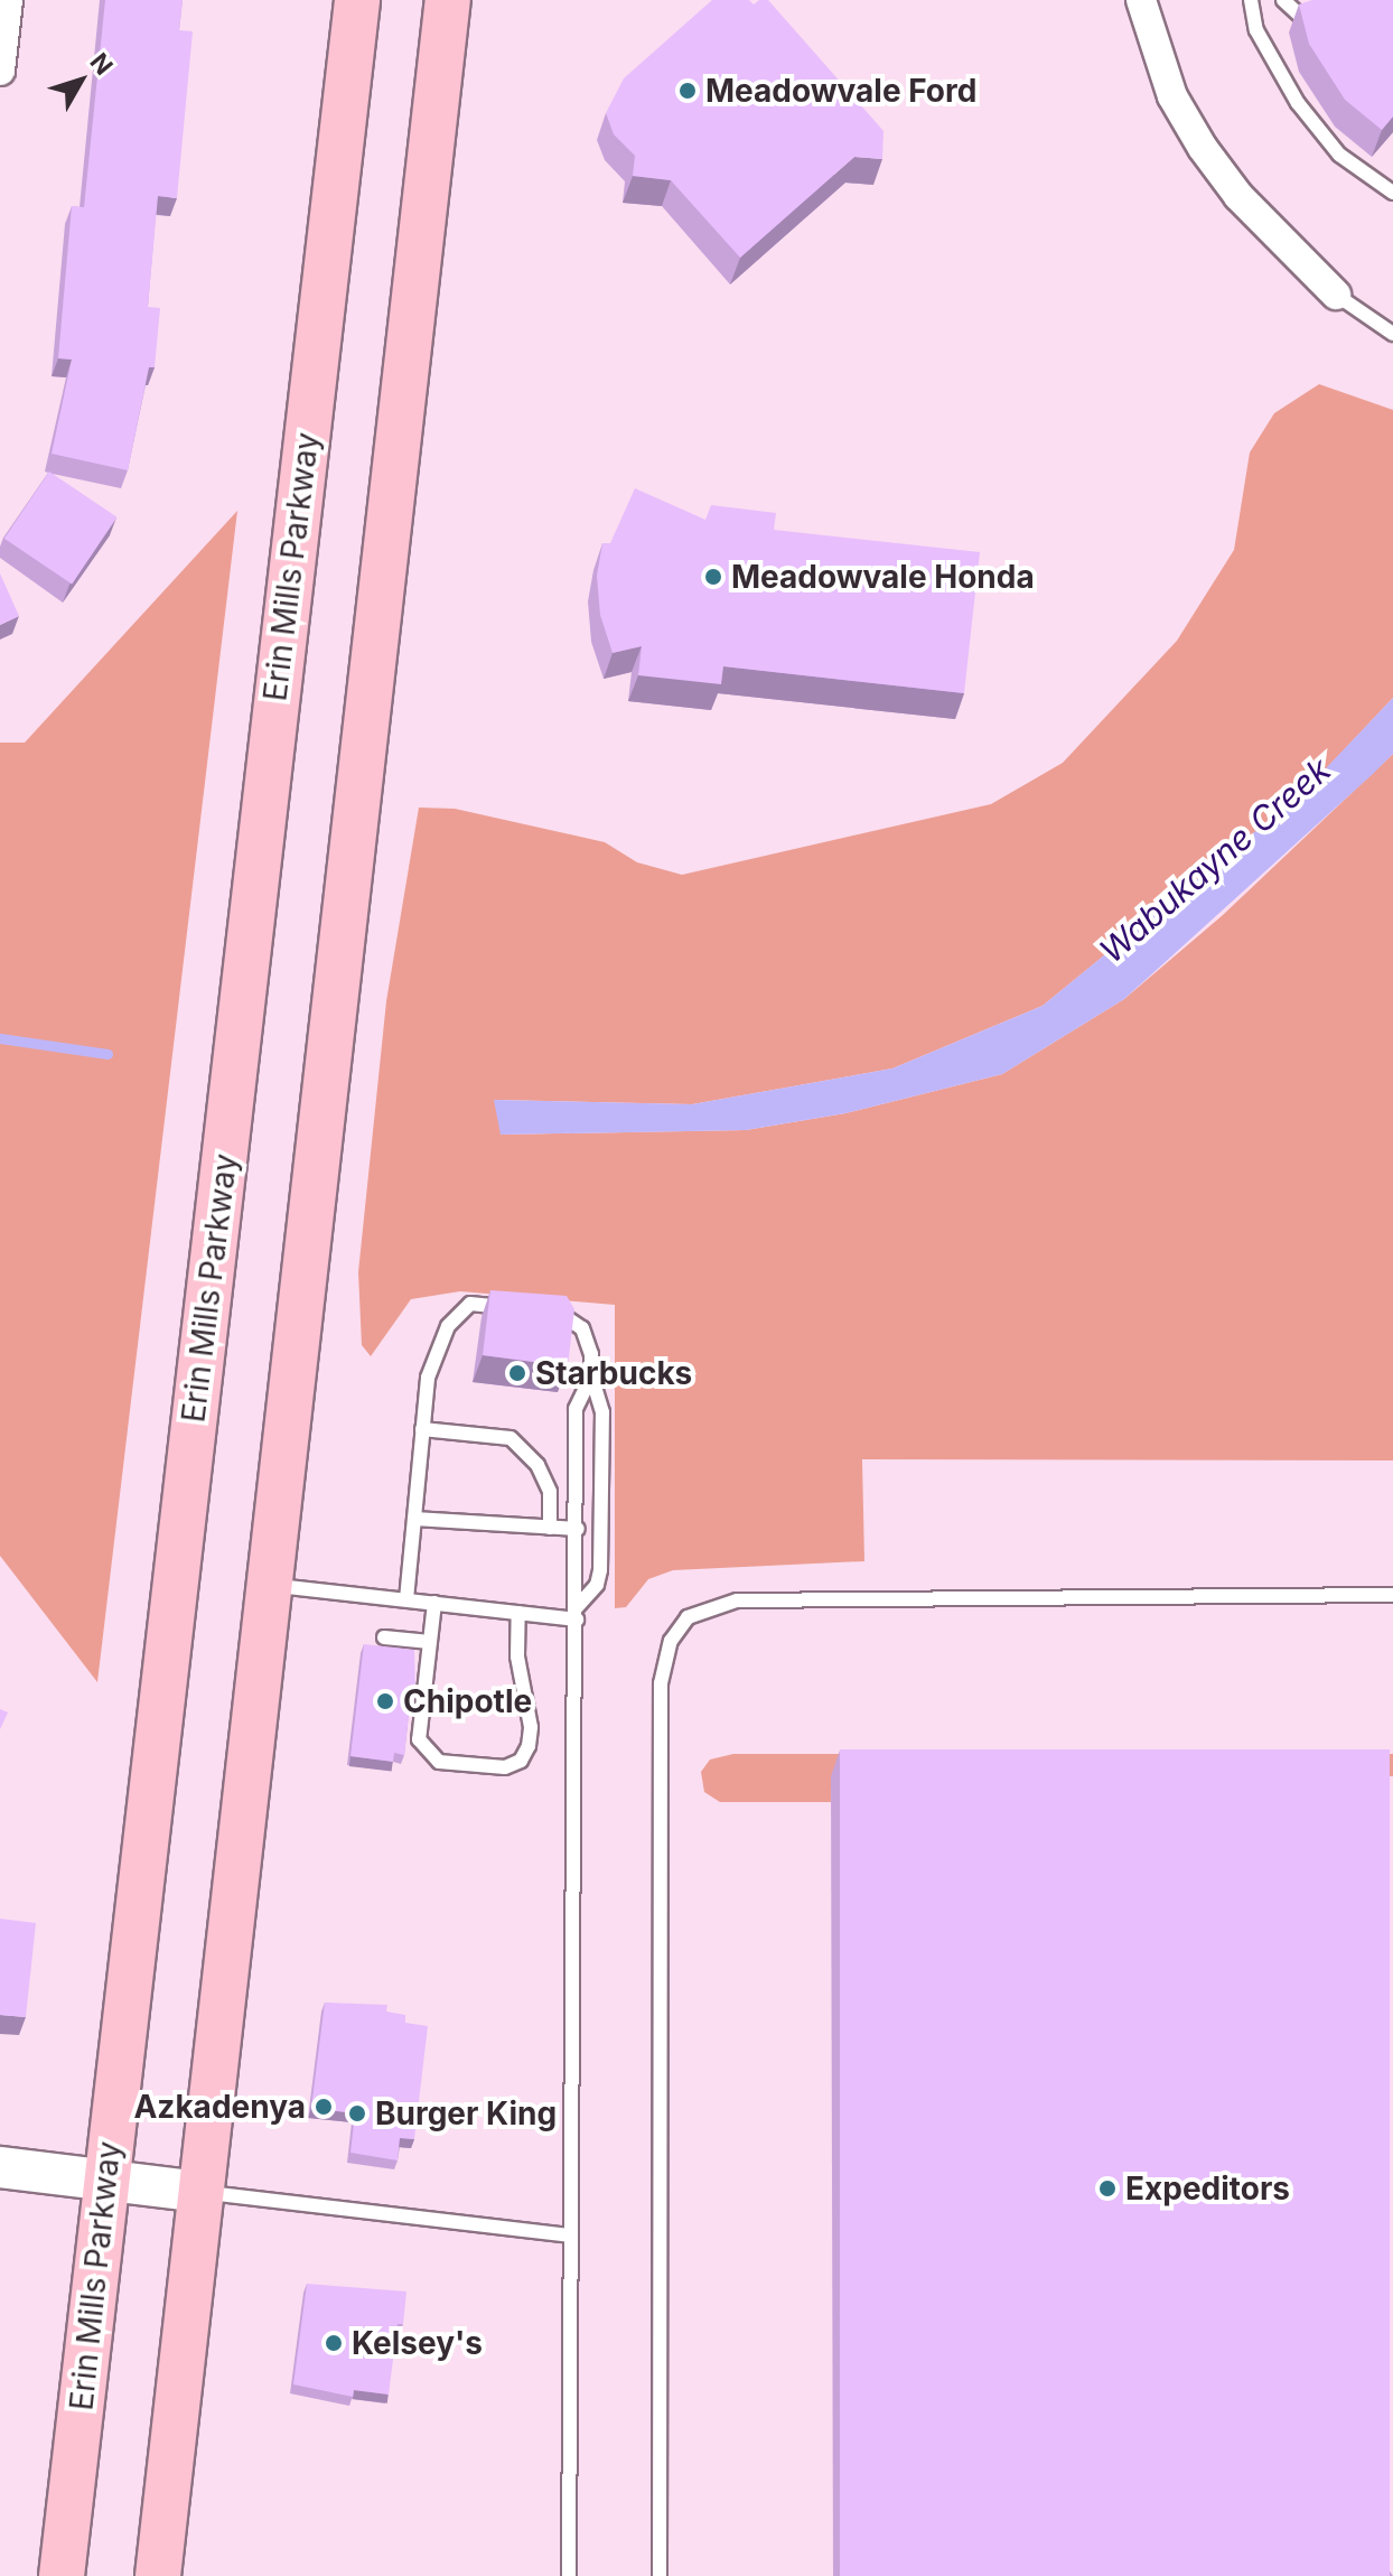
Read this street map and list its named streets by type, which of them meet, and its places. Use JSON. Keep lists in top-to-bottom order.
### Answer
{
  "streets": {
    "main road": ["Erin Mills Parkway"]
  },
  "water": ["Wabukayne Creek"],
  "places": [
    "Meadowvale Ford",
    "Meadowvale Honda",
    "Starbucks",
    "Chipotle",
    "Azkadenya",
    "Burger King",
    "Expeditors",
    "Kelsey's"
  ],
  "north": "top right"
}
